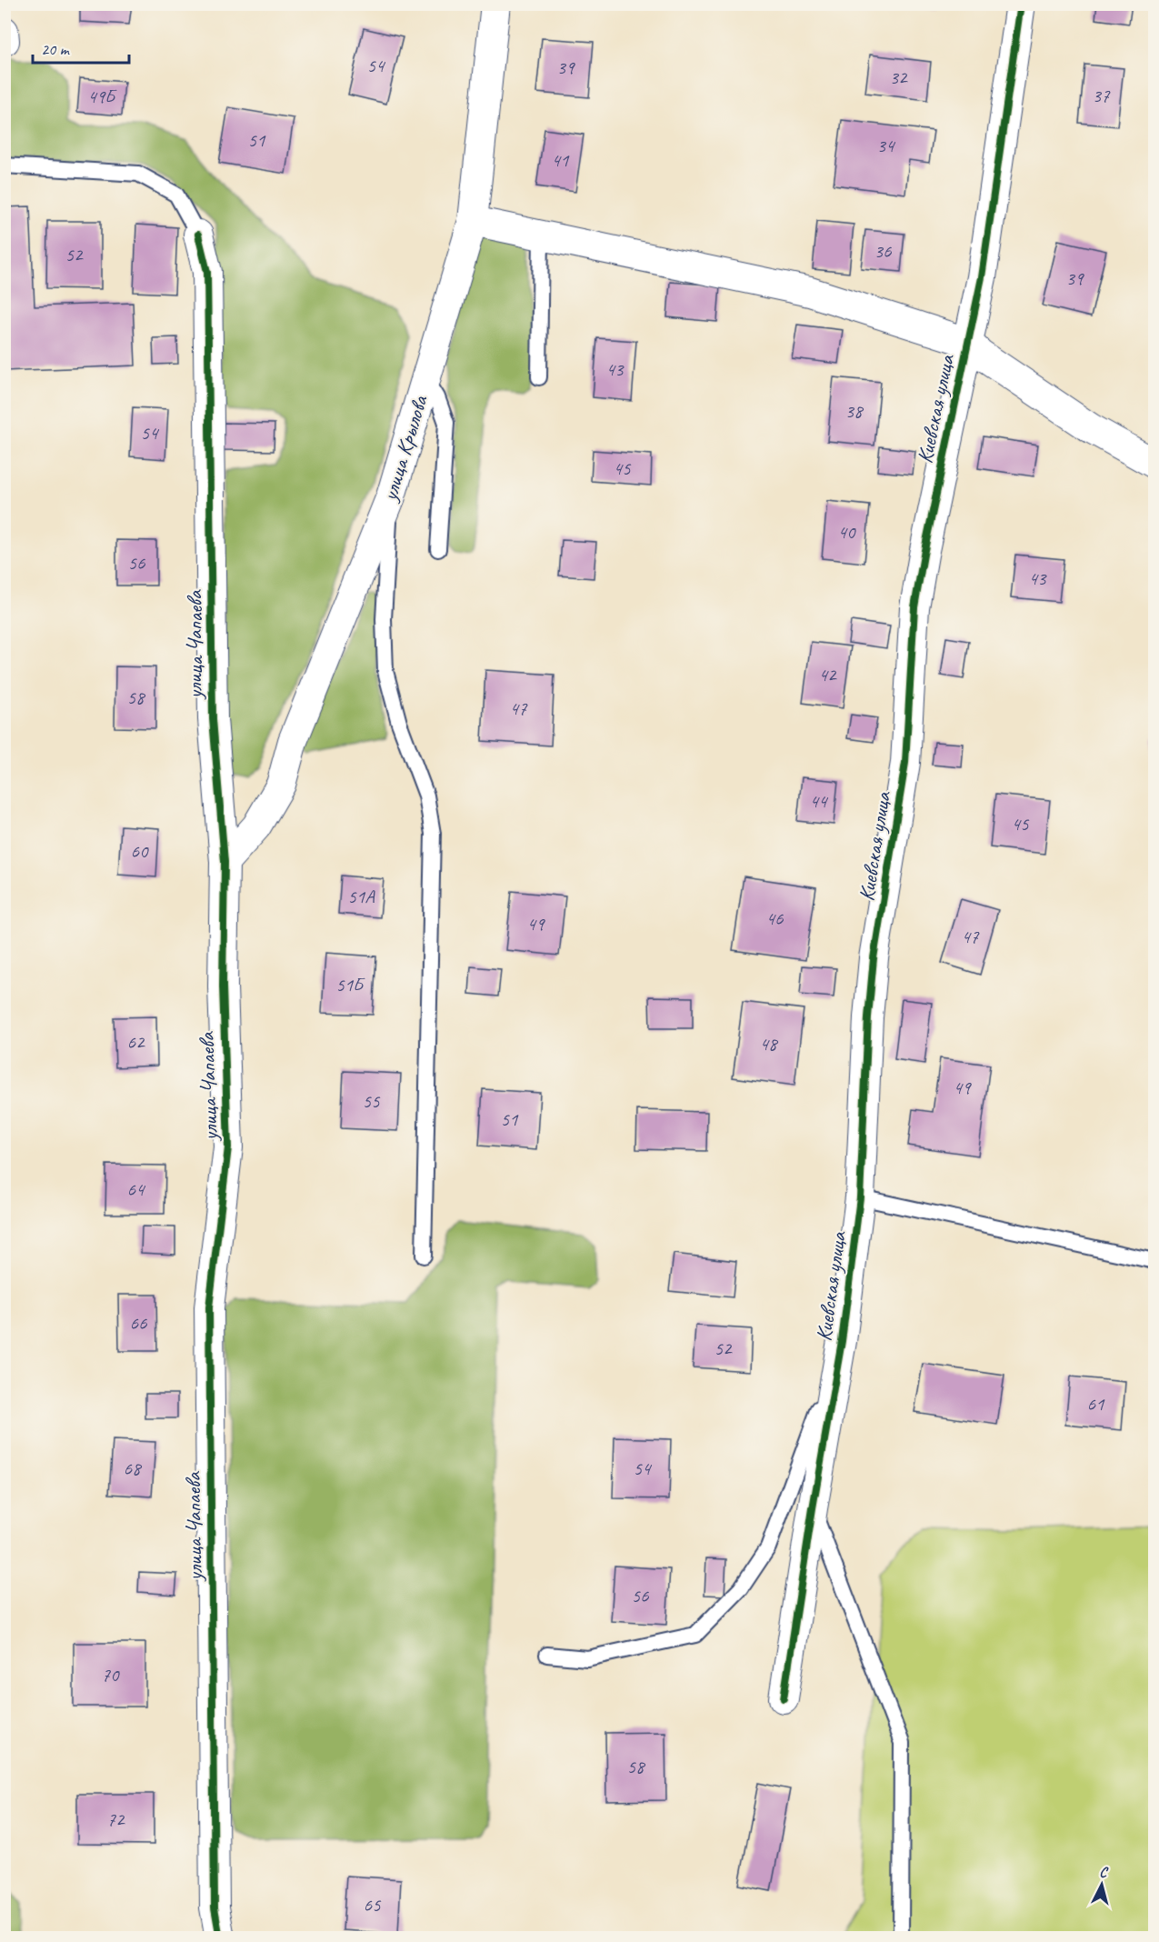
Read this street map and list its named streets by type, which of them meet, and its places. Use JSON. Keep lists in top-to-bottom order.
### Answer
{
  "streets": {
    "street": ["Киевская улица", "улица Крылова", "улица Чапаева"]
  },
  "crossings": [
    ["улица Крылова", "улица Чапаева"]
  ],
  "house_numbers": [
    "54",
    "39",
    "32",
    "37",
    "49Б",
    "51",
    "34",
    "41",
    "36",
    "52",
    "39",
    "43",
    "38",
    "54",
    "45",
    "40",
    "56",
    "43",
    "42",
    "58",
    "47",
    "44",
    "45",
    "60",
    "51А",
    "46",
    "49",
    "47",
    "51Б",
    "62",
    "48",
    "49",
    "55",
    "51",
    "64",
    "66",
    "52",
    "61",
    "68",
    "54",
    "56",
    "70",
    "58",
    "72",
    "65"
  ],
  "scale_bar": "20 m",
  "north": "top"
}
